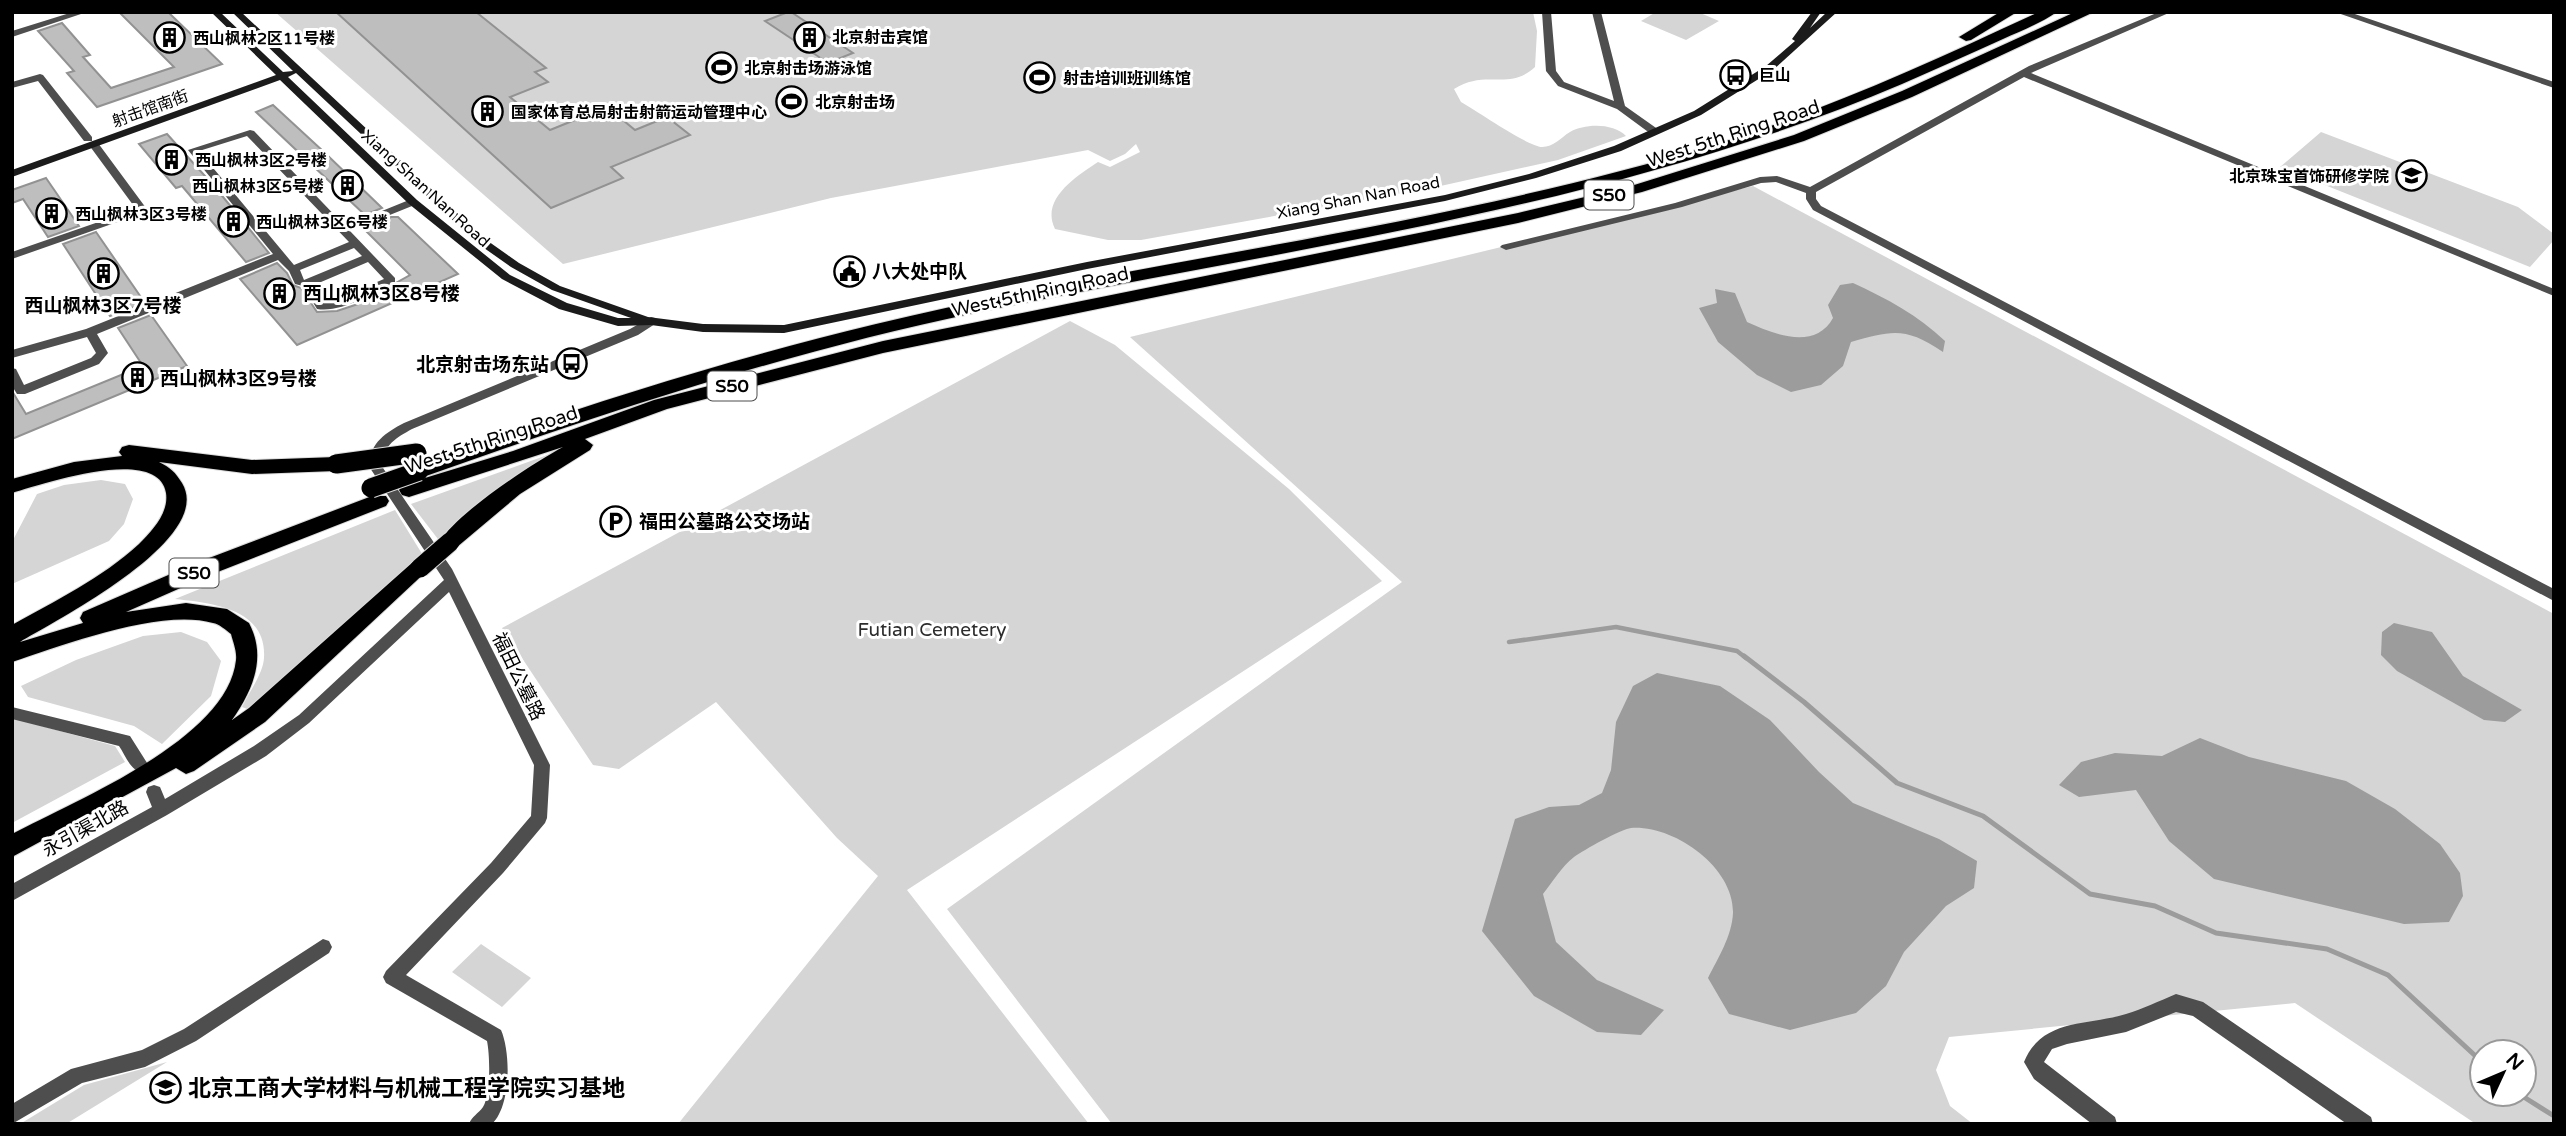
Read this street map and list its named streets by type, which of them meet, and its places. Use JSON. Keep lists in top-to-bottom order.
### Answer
{
  "streets": {
    "highway": ["West 5th Ring Road", "S50"],
    "main road": ["射击馆南街", "Xiang Shan Nan Road"],
    "street": ["福田公墓路", "永引渠北路"]
  },
  "crossings": [
    ["射击馆南街", "Xiang Shan Nan Road"],
    ["Xiang Shan Nan Road", "福田公墓路"],
    ["福田公墓路", "永引渠北路"]
  ],
  "parks": ["Futian Cemetery"],
  "places": {
    "building": [
      "北京射击宾馆",
      "西山枫林2区11号楼",
      "国家体育总局射击射箭运动管理中心",
      "西山枫林3区2号楼",
      "西山枫林3区5号楼",
      "西山枫林3区3号楼",
      "西山枫林3区6号楼",
      "西山枫林3区7号楼",
      "西山枫林3区8号楼",
      "西山枫林3区9号楼"
    ],
    "sports": ["北京射击场游泳馆", "射击培训班训练馆", "北京射击场"],
    "bus stop": ["巨山", "北京射击场东站"],
    "school or university": ["北京珠宝首饰研修学院", "北京工商大学材料与机械工程学院实习基地"],
    "public building": ["八大处中队"],
    "parking": ["福田公墓路公交场站"]
  },
  "north": "top right"
}
